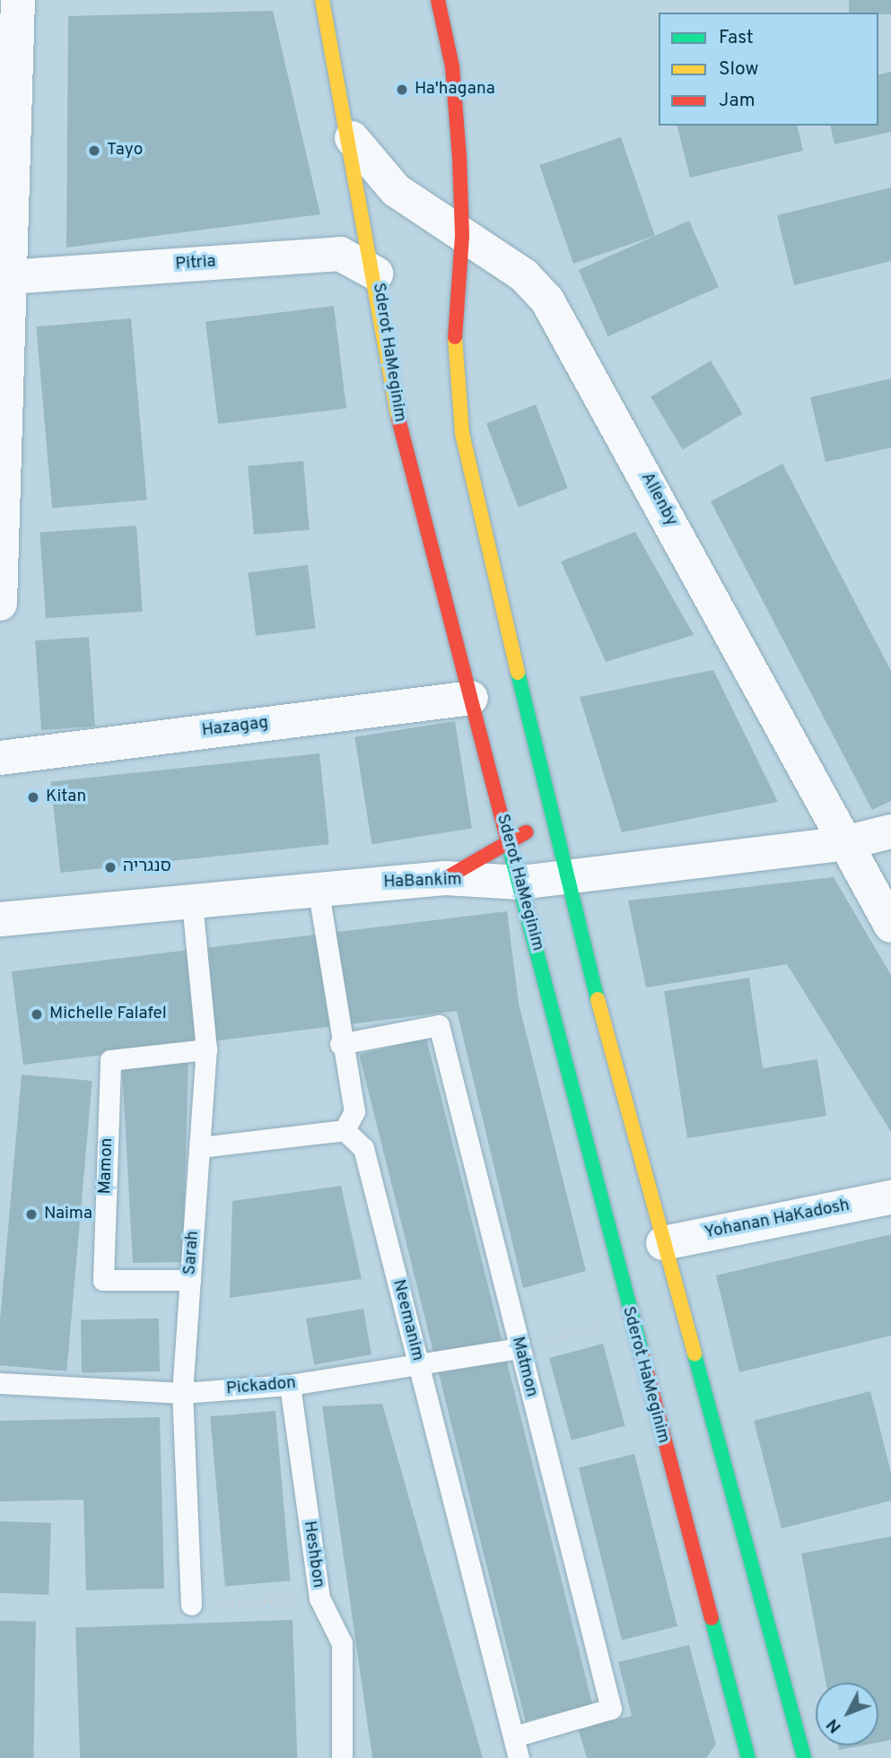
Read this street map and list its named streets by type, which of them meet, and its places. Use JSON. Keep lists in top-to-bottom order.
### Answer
{
  "streets": {
    "street": [
      "Pitria",
      "Sderot HaMeginim",
      "Allenby",
      "Hazagag",
      "HaBankim",
      "Yohanan HaKadosh"
    ],
    "lane": [
      "Mamon",
      "Sarah",
      "Neemanim",
      "Matmon",
      "Pickadon",
      "Heshbon"
    ]
  },
  "crossings": [
    ["Pitria", "Sderot HaMeginim"],
    ["Sderot HaMeginim", "Allenby"],
    ["Sderot HaMeginim", "Hazagag"],
    ["Sderot HaMeginim", "HaBankim"],
    ["Allenby", "HaBankim"],
    ["HaBankim", "Sarah"],
    ["Mamon", "Sarah"],
    ["Sarah", "Pickadon"],
    ["Neemanim", "Matmon"],
    ["Neemanim", "Pickadon"],
    ["Matmon", "Pickadon"],
    ["Pickadon", "Heshbon"]
  ],
  "places": [
    "Ha'hagana",
    "Tayo",
    "Kitan",
    "סנגריה",
    "Michelle Falafel",
    "Naima"
  ],
  "legend": ["Fast", "Slow", "Jam"],
  "north": "bottom left"
}
